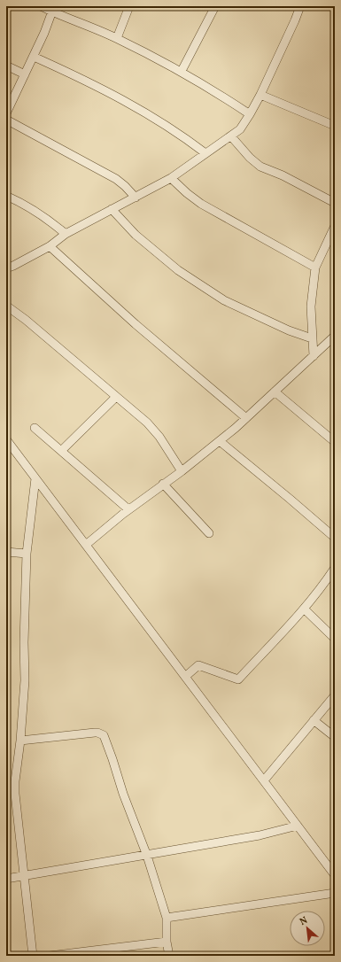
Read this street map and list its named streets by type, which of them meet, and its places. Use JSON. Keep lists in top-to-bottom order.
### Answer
{
  "north": "top left"
}
